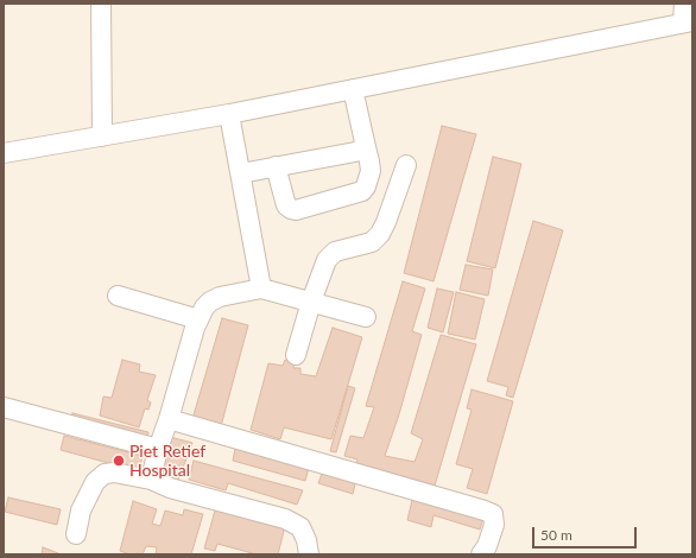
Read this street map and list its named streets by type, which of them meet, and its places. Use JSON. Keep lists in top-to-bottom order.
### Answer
{
  "places": ["Piet Retief Hospital"],
  "scale_bar": "50 m"
}
